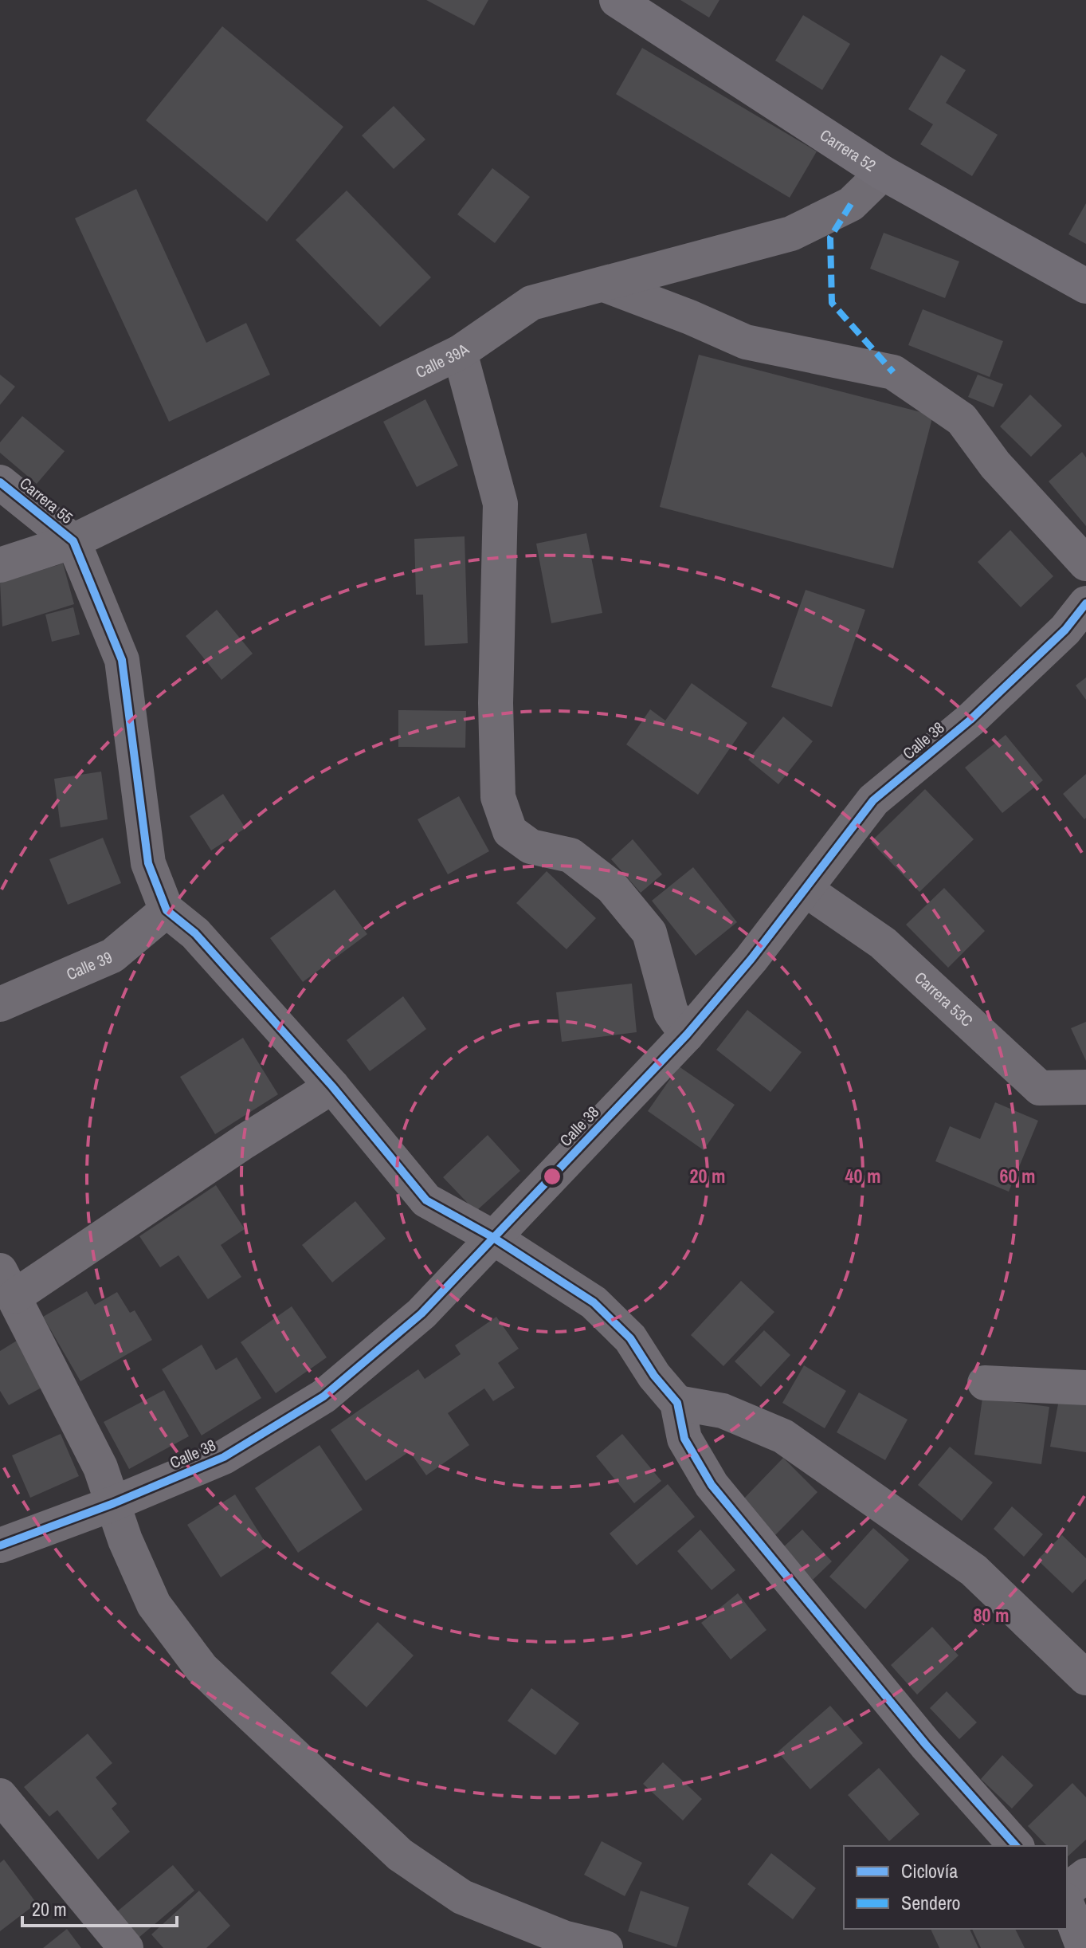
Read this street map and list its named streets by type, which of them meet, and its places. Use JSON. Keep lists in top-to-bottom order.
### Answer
{
  "streets": {
    "street": [
      "Carrera 52",
      "Calle 39A",
      "Carrera 55",
      "Calle 38",
      "Calle 39",
      "Carrera 53C"
    ]
  },
  "crossings": [
    ["Carrera 52", "Calle 39A"],
    ["Calle 39A", "Carrera 55"],
    ["Calle 38", "Carrera 53C"]
  ],
  "legend": ["Ciclovía", "Sendero"],
  "scale_bar": "20 m",
  "rings": [
    "20 m",
    "40 m",
    "60 m",
    "80 m"
  ]
}
